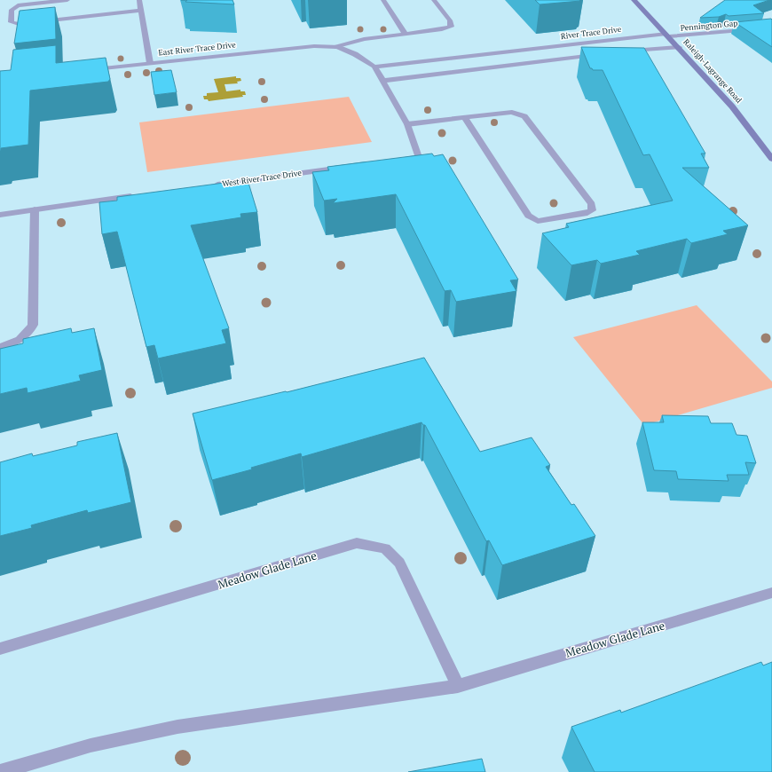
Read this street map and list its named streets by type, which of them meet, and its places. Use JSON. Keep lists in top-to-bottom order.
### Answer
{
  "streets": {
    "main road": ["Raleigh-Lagrange Road"],
    "street": [
      "Pennington Gap",
      "River Trace Drive",
      "East River Trace Drive",
      "West River Trace Drive",
      "Meadow Glade Lane"
    ]
  },
  "crossings": [
    ["Pennington Gap", "River Trace Drive"],
    ["Pennington Gap", "Raleigh-Lagrange Road"],
    ["River Trace Drive", "East River Trace Drive"],
    ["River Trace Drive", "Raleigh-Lagrange Road"]
  ]
}
